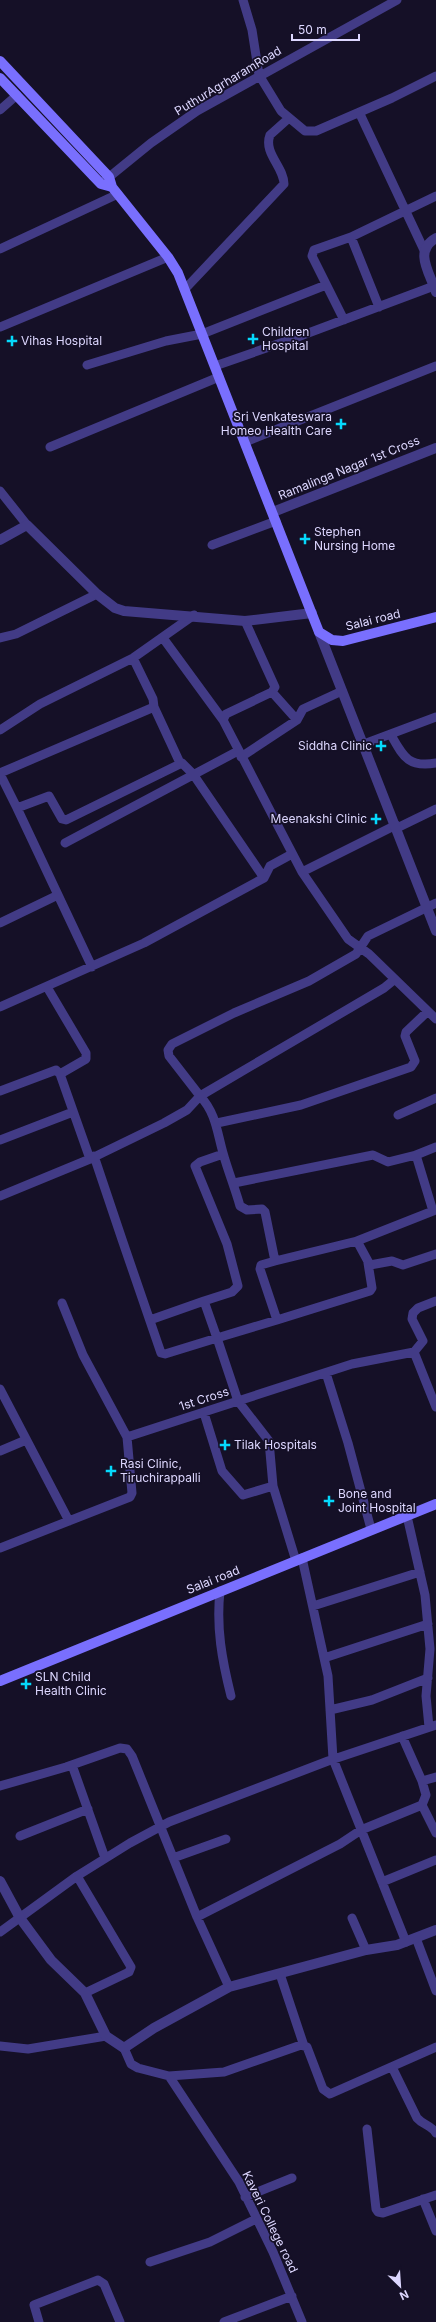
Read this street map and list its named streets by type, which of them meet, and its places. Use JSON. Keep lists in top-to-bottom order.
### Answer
{
  "streets": {
    "main road": ["Salai road"],
    "street": [
      "PuthurAgrharamRoad",
      "Ramalinga Nagar 1st Cross",
      "1st Cross",
      "Kaveri College road"
    ]
  },
  "places": {
    "health": [
      "Children Hospital",
      "Vihas Hospital",
      "Sri Venkateswara Homeo Health Care",
      "Stephen Nursing Home",
      "Siddha Clinic",
      "Meenakshi Clinic",
      "Tilak Hospitals",
      "Rasi Clinic, Tiruchirappalli",
      "Bone and Joint Hospital",
      "SLN Child Health Clinic"
    ]
  },
  "scale_bar": "50 m",
  "north": "bottom right"
}
